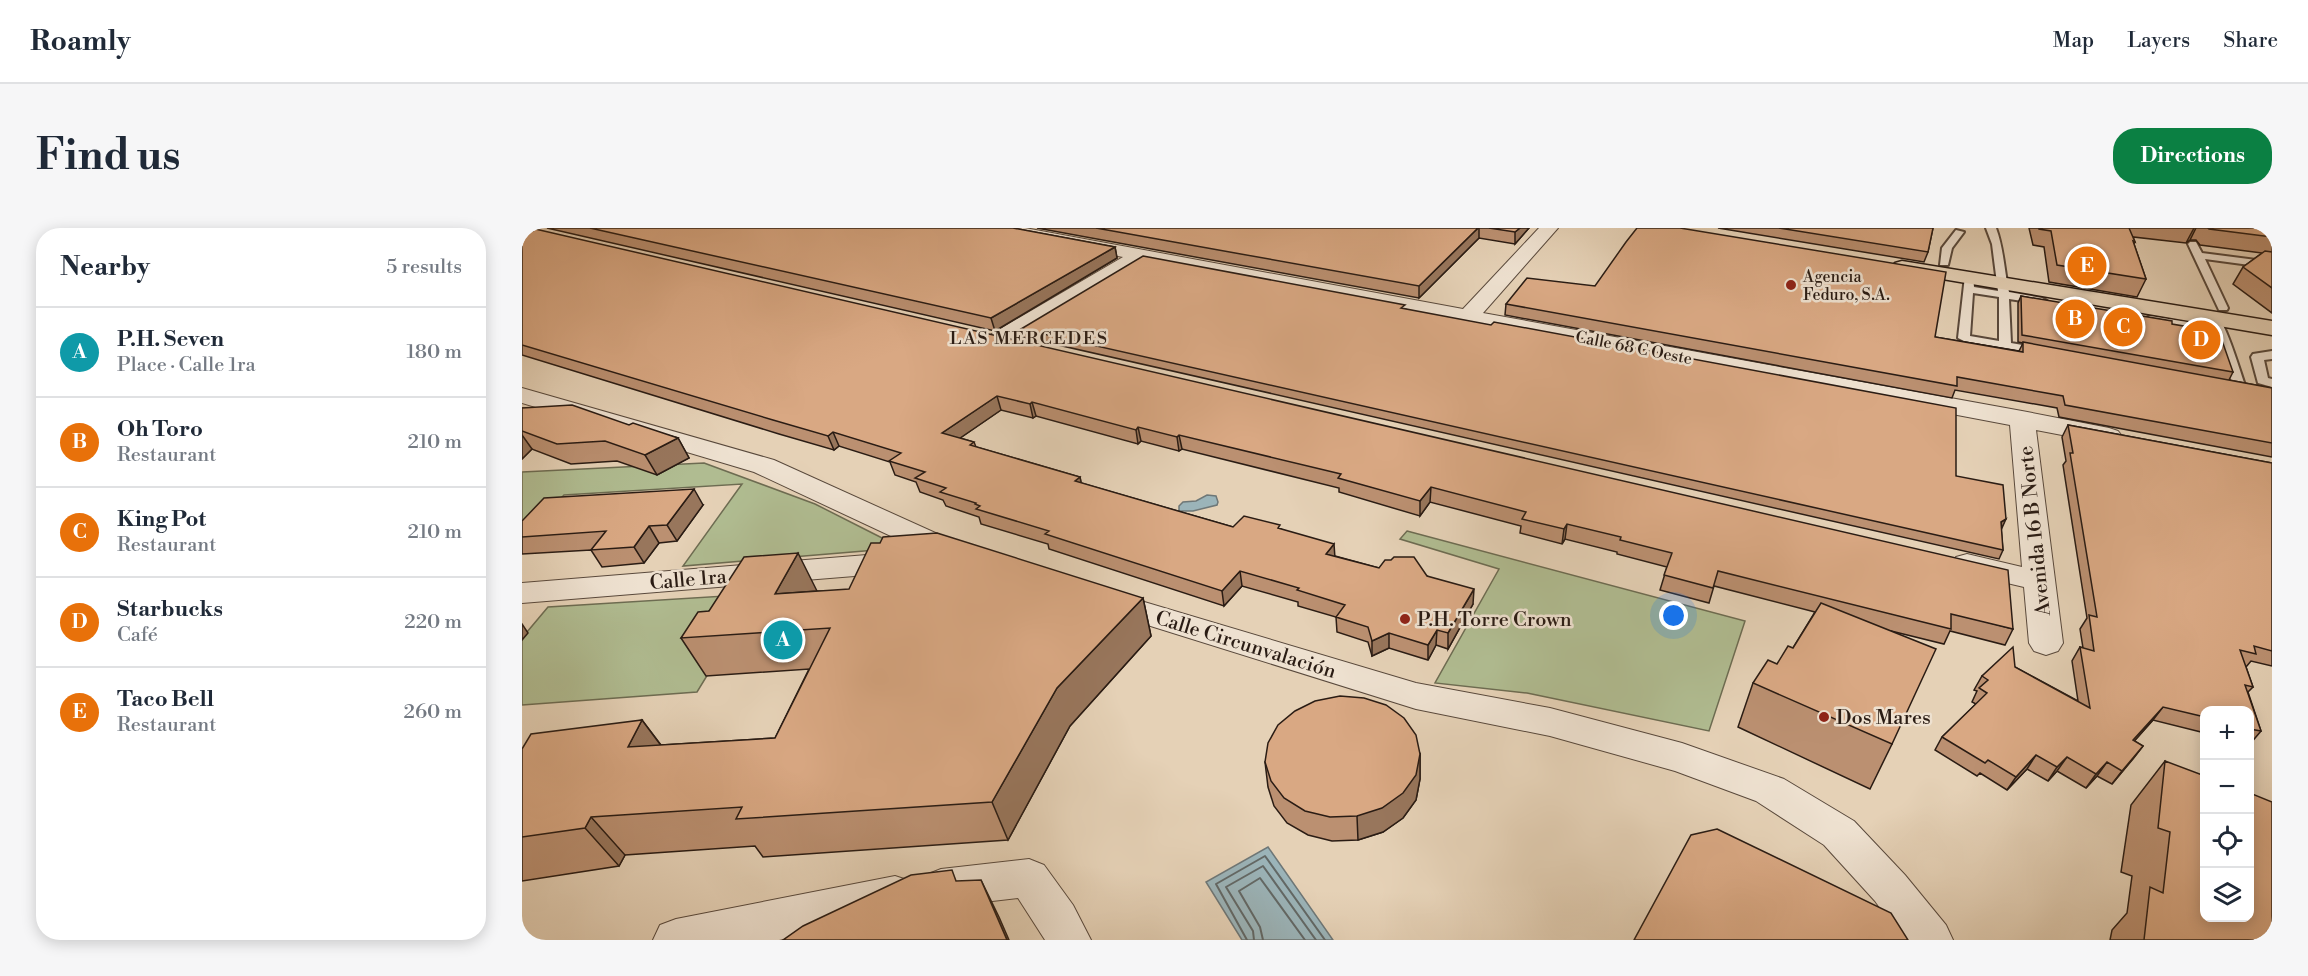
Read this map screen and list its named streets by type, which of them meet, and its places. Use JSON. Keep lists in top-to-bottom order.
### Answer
{
  "streets": {
    "street": [
      "Calle 68 C Oeste",
      "Avenida 16 B Norte",
      "Calle 1ra",
      "Calle Circunvalación"
    ]
  },
  "crossings": [
    ["Calle 68 C Oeste", "Avenida 16 B Norte"]
  ],
  "districts": ["LAS MERCEDES"],
  "places": ["Agencia Feduro, S.A.", "P.H. Torre Crown", "Dos Mares"],
  "page": {
    "header": "Roamly",
    "nav": ["Map", "Layers", "Share"],
    "buttons": "Directions",
    "title": "Find us",
    "heading": ["Nearby", "5 results"],
    "pins": [
      "E",
      "B",
      "C",
      "D",
      "A"
    ],
    "list": [
      {
        "mark": "A",
        "name": "P.H. Seven",
        "note": "Place · Calle 1ra",
        "value": "180 m"
      },
      {
        "mark": "B",
        "name": "Oh Toro",
        "note": "Restaurant",
        "value": "210 m"
      },
      {
        "mark": "C",
        "name": "King Pot",
        "note": "Restaurant",
        "value": "210 m"
      },
      {
        "mark": "D",
        "name": "Starbucks",
        "note": "Café",
        "value": "220 m"
      },
      {
        "mark": "E",
        "name": "Taco Bell",
        "note": "Restaurant",
        "value": "260 m"
      }
    ],
    "map_buttons": ["+", "−"]
  }
}
